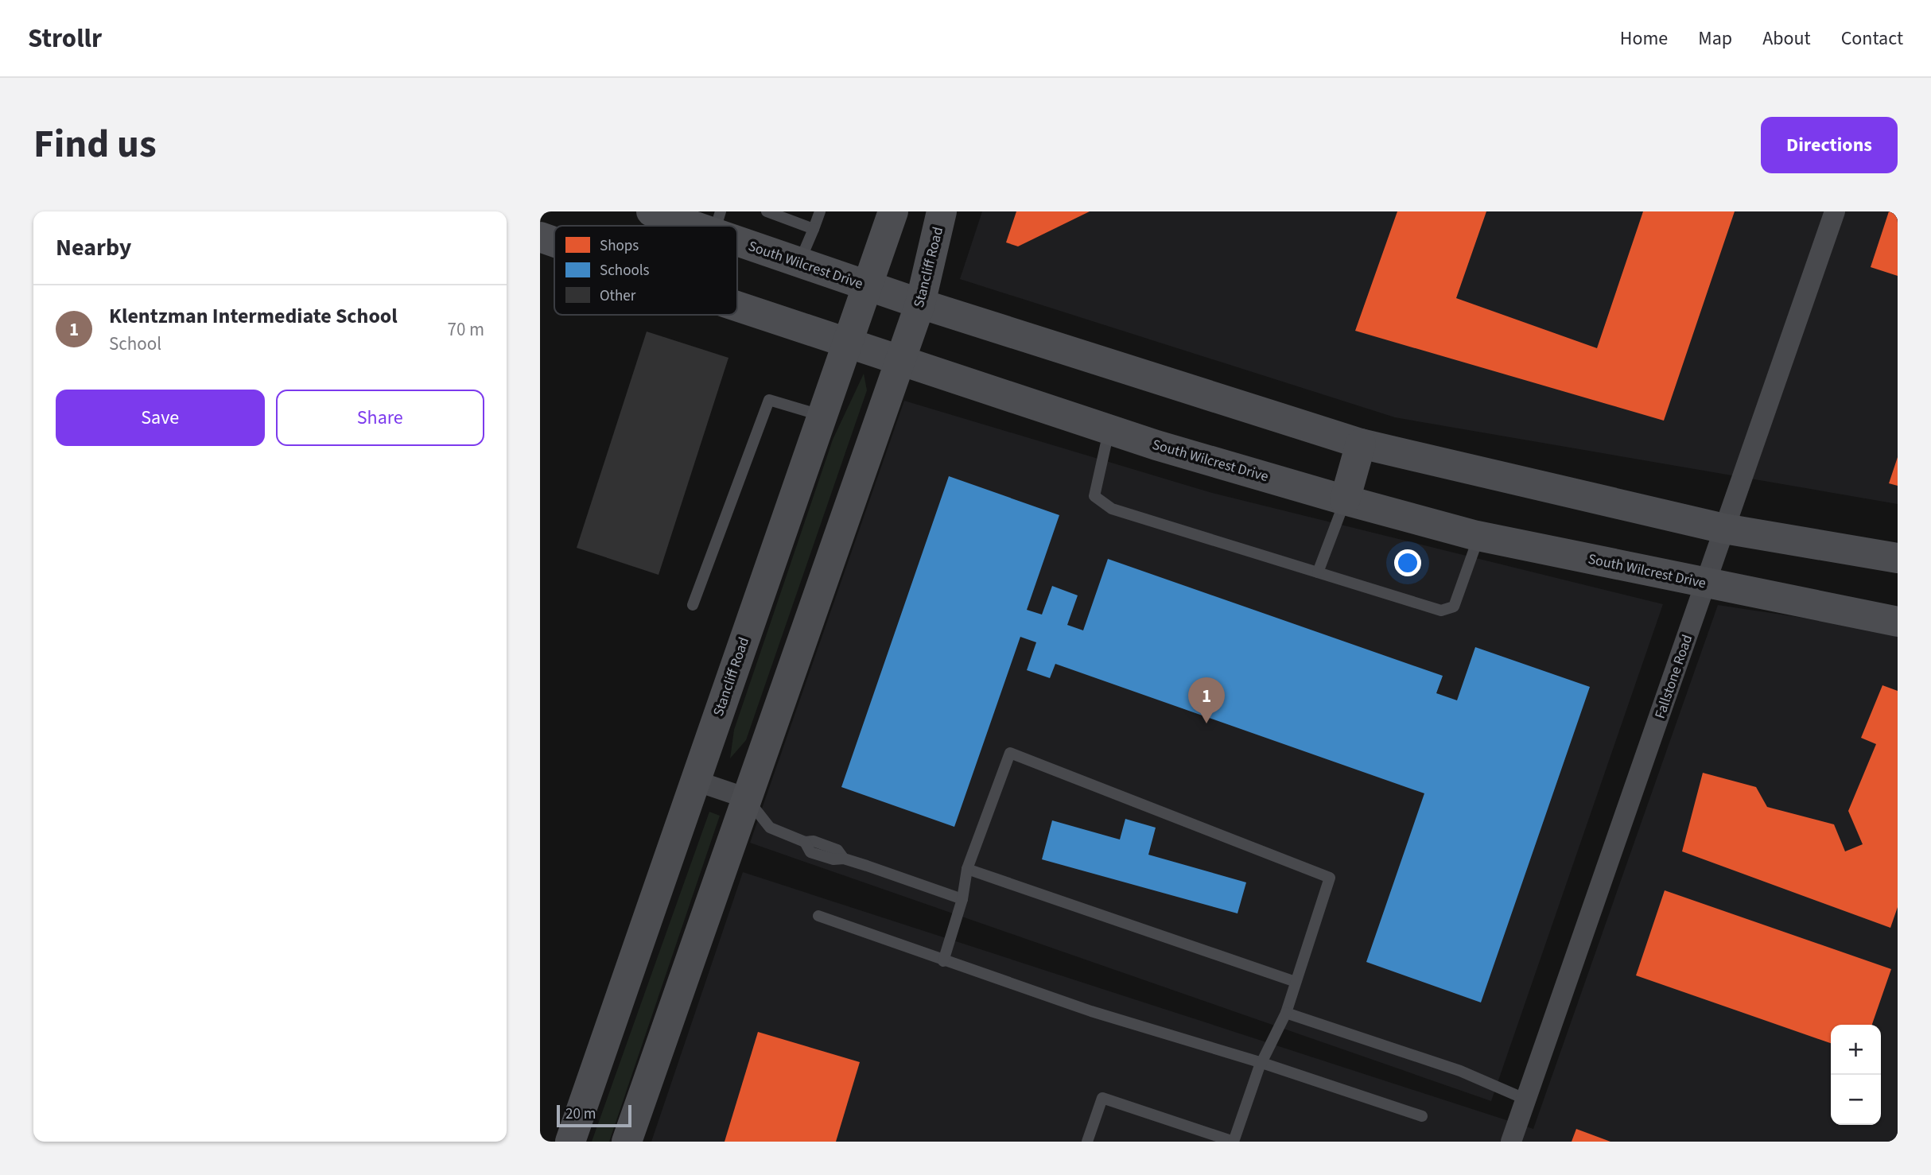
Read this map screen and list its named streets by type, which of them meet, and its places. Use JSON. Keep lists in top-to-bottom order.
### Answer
{
  "streets": {
    "main road": ["South Wilcrest Drive", "Stancliff Road"],
    "street": ["Fallstone Road"]
  },
  "crossings": [
    ["South Wilcrest Drive", "Stancliff Road"],
    ["South Wilcrest Drive", "Fallstone Road"]
  ],
  "legend": ["Shops", "Schools", "Other"],
  "scale_bar": "20 m",
  "page": {
    "header": "Strollr",
    "nav": [
      "Home",
      "Map",
      "About",
      "Contact"
    ],
    "title": "Find us",
    "buttons": [
      "Directions",
      ["Save", "Share"]
    ],
    "heading": "Nearby",
    "list": [
      {
        "mark": "1",
        "name": "Klentzman Intermediate School",
        "note": "School",
        "value": "70 m"
      }
    ],
    "pins": "1",
    "map_buttons": ["+", "−"],
    "scale": "20 m"
  }
}
